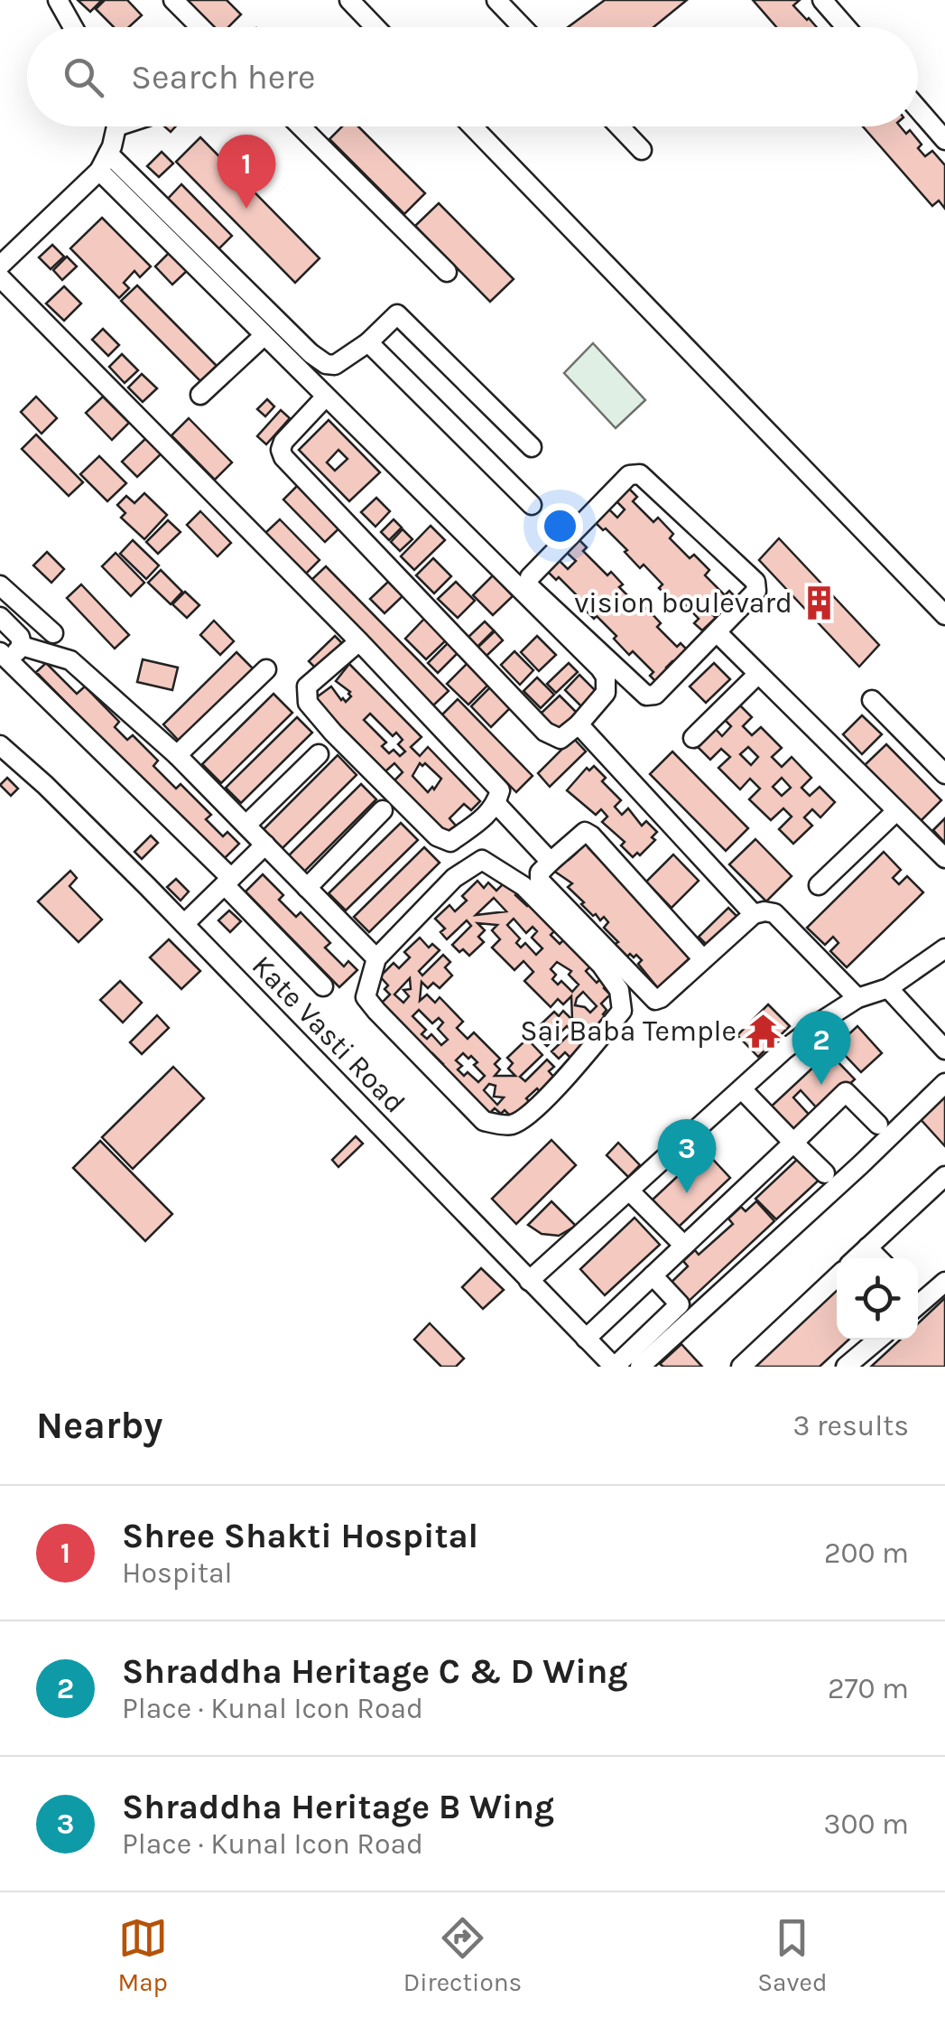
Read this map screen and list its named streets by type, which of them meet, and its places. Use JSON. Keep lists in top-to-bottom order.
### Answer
{
  "streets": {
    "street": ["Kate Vasti Road"]
  },
  "places": {
    "building": ["vision boulevard"],
    "temple": ["Sai Baba Temple"]
  },
  "page": {
    "search": "Search here",
    "pins": ["1", "2", "3"],
    "heading": ["Nearby", "3 results"],
    "list": [
      {
        "mark": "1",
        "name": "Shree Shakti Hospital",
        "note": "Hospital",
        "value": "200 m"
      },
      {
        "mark": "2",
        "name": "Shraddha Heritage C & D Wing",
        "note": "Place · Kunal Icon Road",
        "value": "270 m"
      },
      {
        "mark": "3",
        "name": "Shraddha Heritage B Wing",
        "note": "Place · Kunal Icon Road",
        "value": "300 m"
      }
    ],
    "nav": ["Map", "Directions", "Saved"]
  }
}
